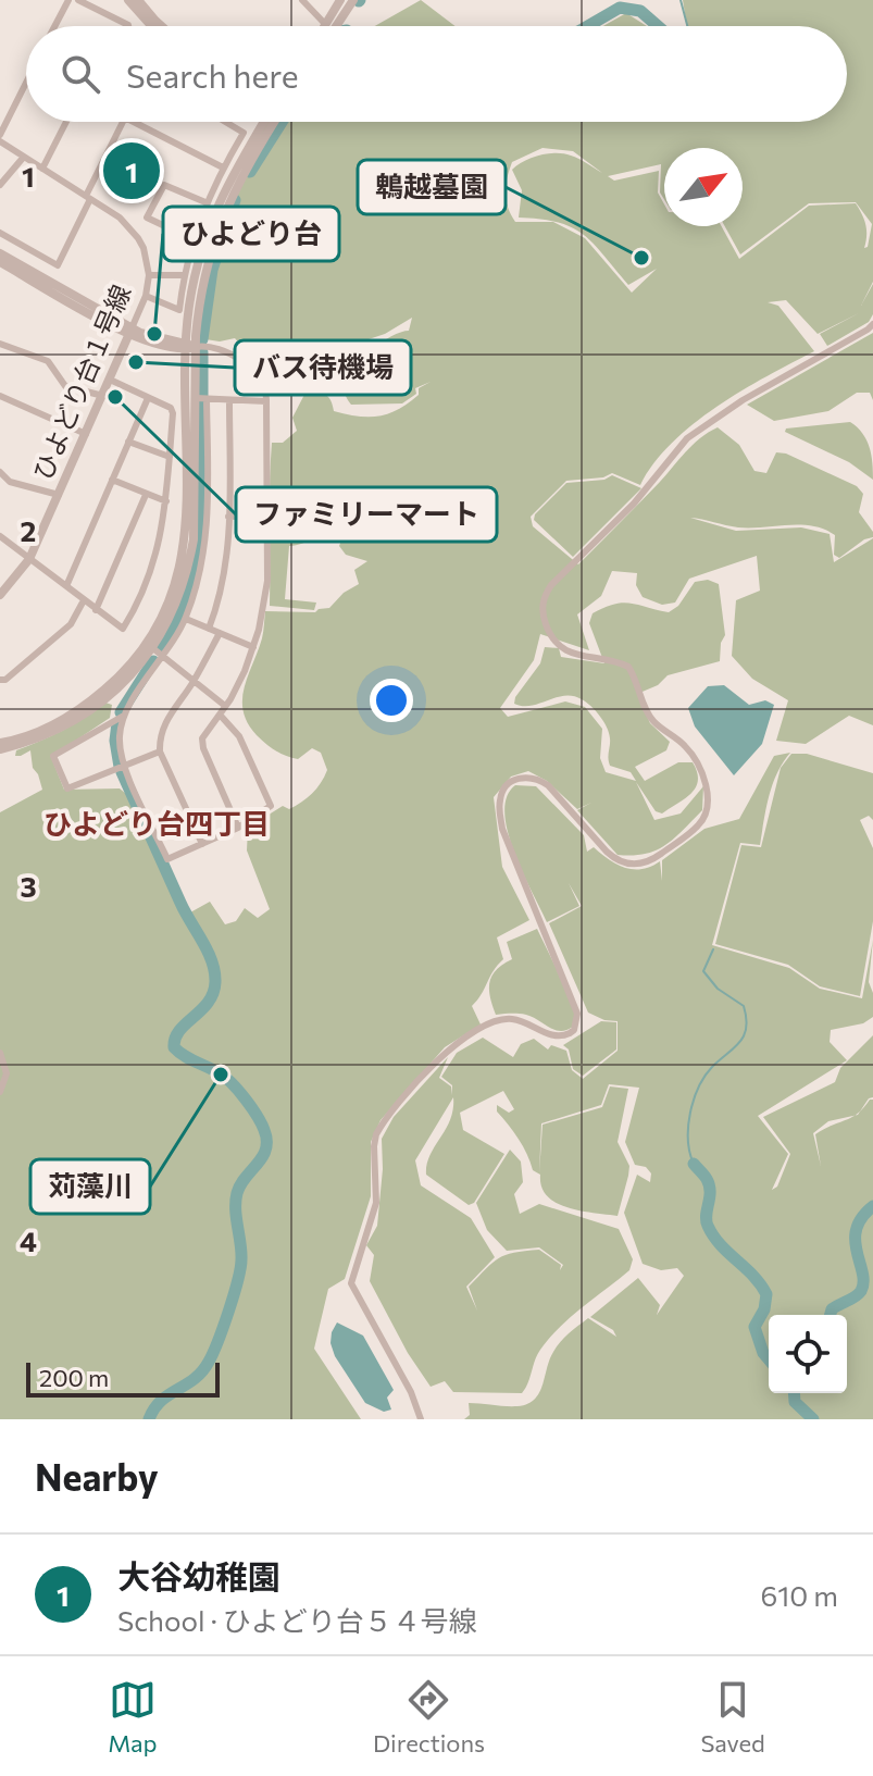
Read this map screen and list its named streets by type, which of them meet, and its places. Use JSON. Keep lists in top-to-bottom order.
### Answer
{
  "streets": {
    "street": ["ひよどり台１号線"]
  },
  "districts": ["ひよどり台四丁目"],
  "places": [
    "鵯越墓園",
    "ひよどり台",
    "バス待機場",
    "ファミリーマート",
    "苅藻川"
  ],
  "scale_bar": "200 m",
  "north": "top right",
  "page": {
    "search": "Search here",
    "pins": "1",
    "scale": "200 m",
    "heading": "Nearby",
    "list": [
      {
        "mark": "1",
        "name": "大谷幼稚園",
        "note": "School · ひよどり台５４号線",
        "value": "610 m"
      }
    ],
    "nav": ["Map", "Directions", "Saved"]
  },
  "grid": {
    "rows": [
      "1",
      "2",
      "3",
      "4"
    ]
  }
}
